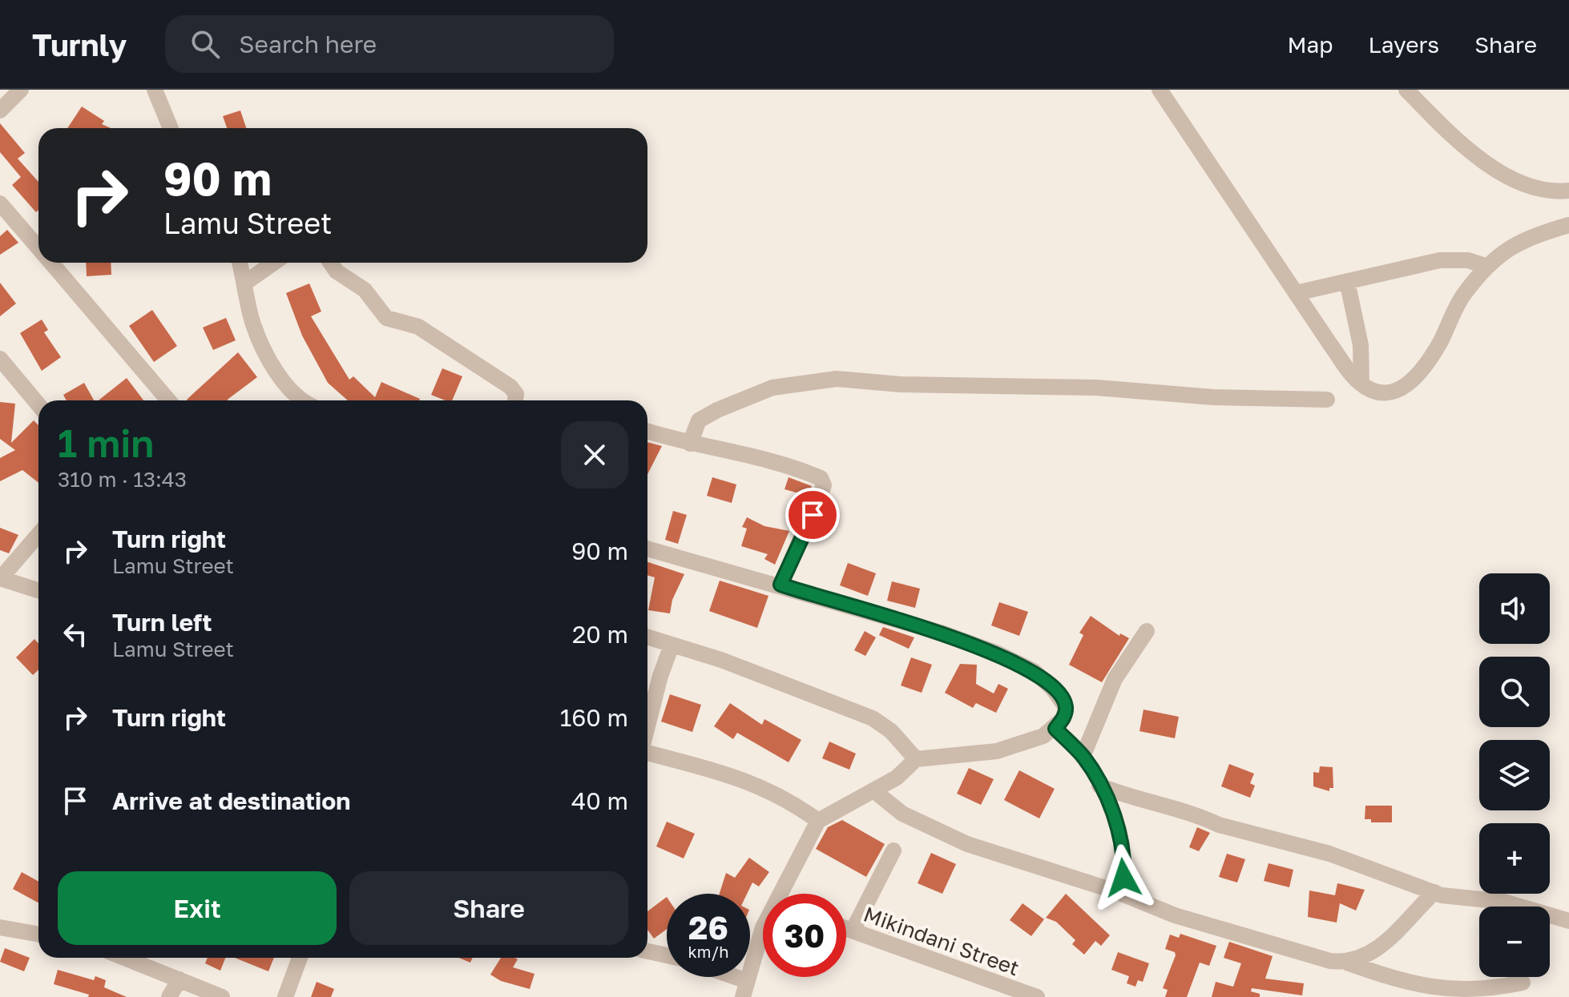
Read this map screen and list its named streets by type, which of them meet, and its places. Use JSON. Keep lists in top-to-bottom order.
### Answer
{
  "streets": {
    "street": ["Mikindani Street"]
  },
  "page": {
    "header": "Turnly",
    "search": "Search here",
    "nav": ["Map", "Layers", "Share"],
    "turn": ["90 m", "Lamu Street"],
    "heading": ["1 min", "310 m · 13:43"],
    "list": [
      {
        "name": "Turn right",
        "note": "Lamu Street",
        "value": "90 m"
      },
      {
        "name": "Turn left",
        "note": "Lamu Street",
        "value": "20 m"
      },
      {
        "name": "Turn right",
        "value": "160 m"
      },
      {
        "name": "Arrive at destination",
        "value": "40 m"
      }
    ],
    "map_buttons": ["+", "−"],
    "buttons": ["Exit", "Share"],
    "speed": "26 km/h",
    "limit": "30"
  }
}
